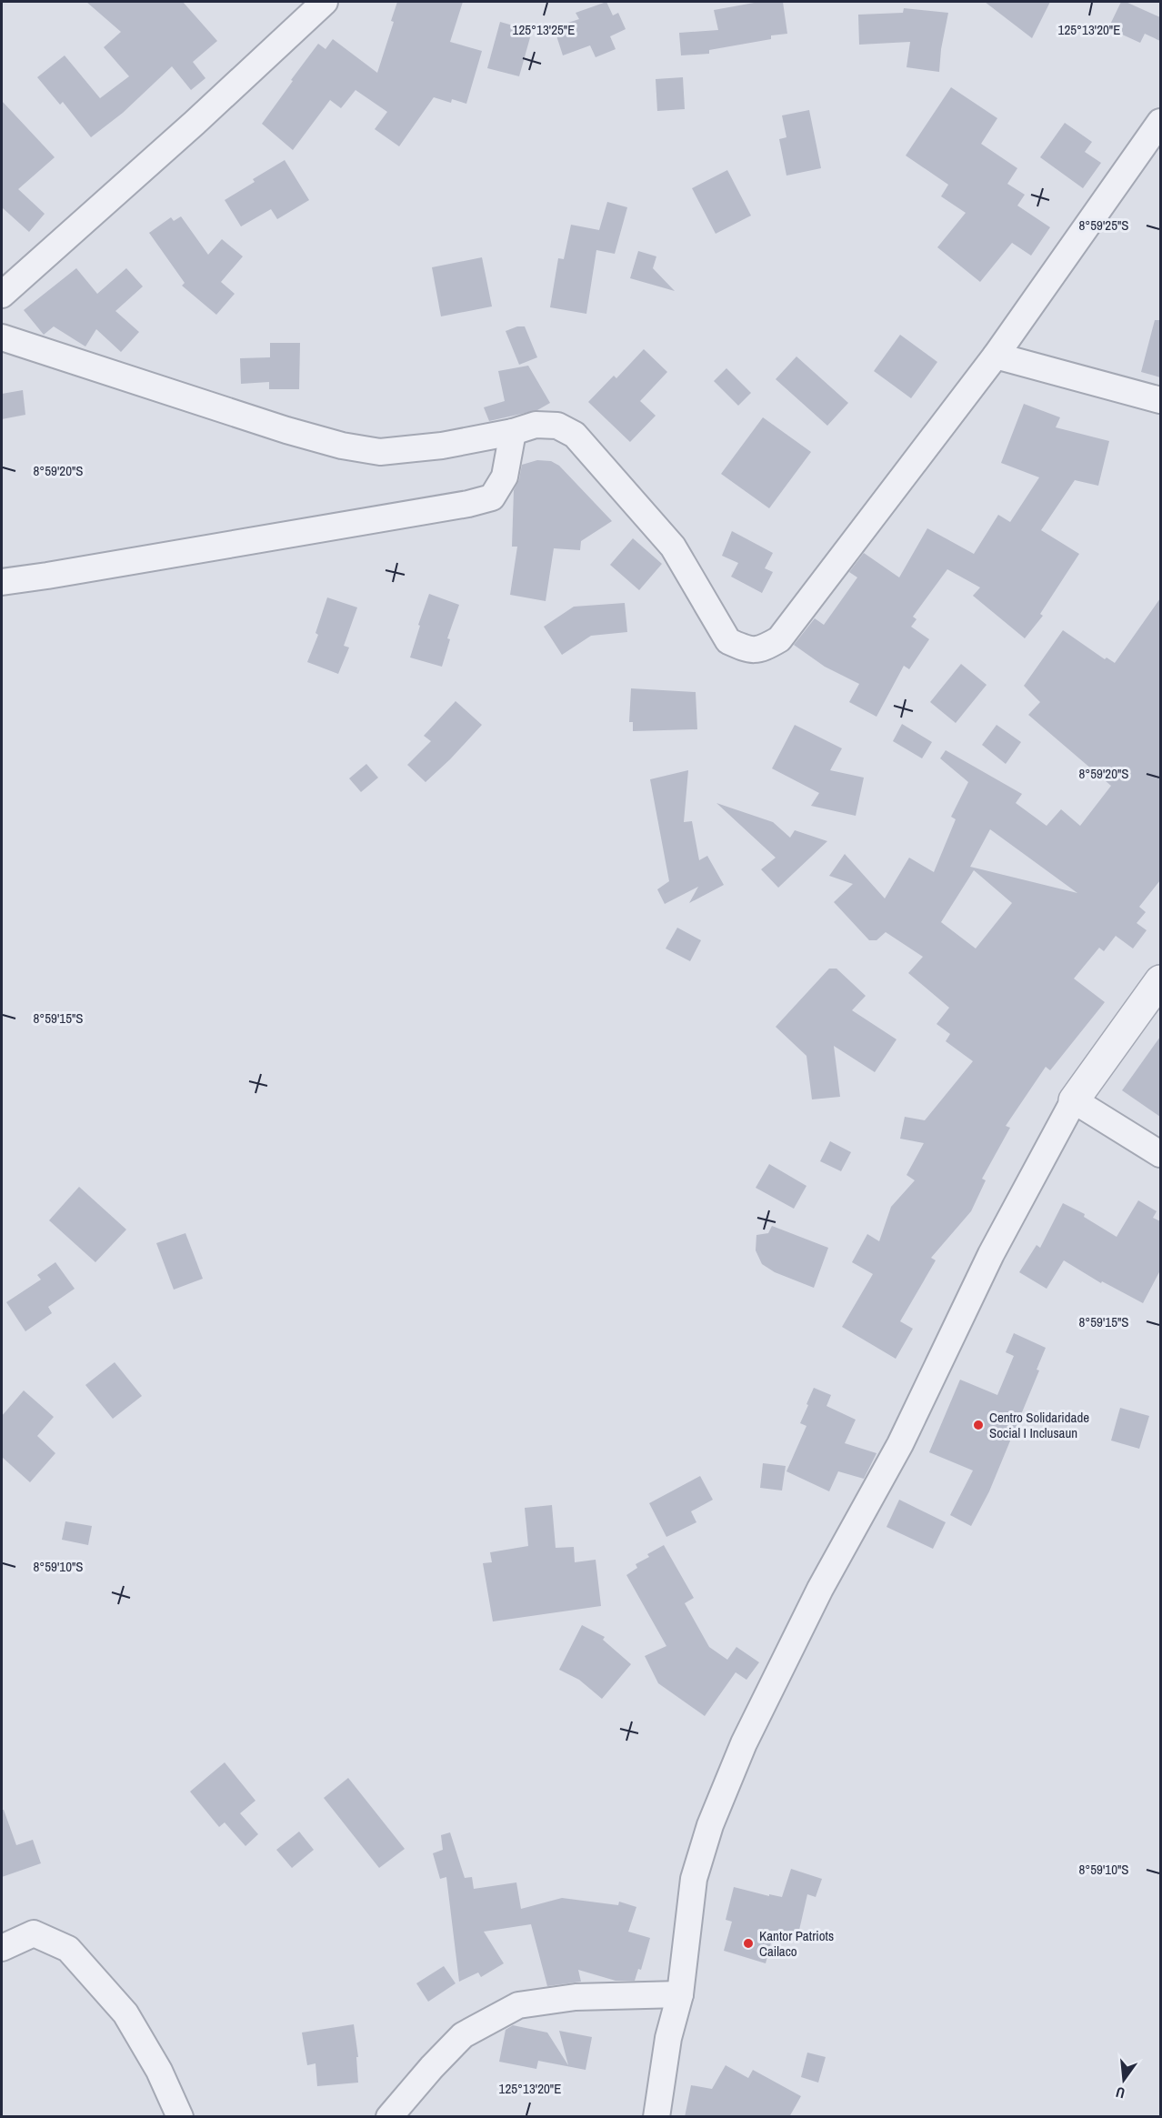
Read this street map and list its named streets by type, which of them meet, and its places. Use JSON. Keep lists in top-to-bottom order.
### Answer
{
  "places": ["Centro Solidaridade Social I Inclusaun", "Kantor Patriots Cailaco"],
  "north": "bottom",
  "coordinates": [
    "125°13'20\"E",
    "125°13'25\"E",
    "8°59'25\"S",
    "8°59'20\"S",
    "8°59'15\"S",
    "8°59'10\"S"
  ]
}
